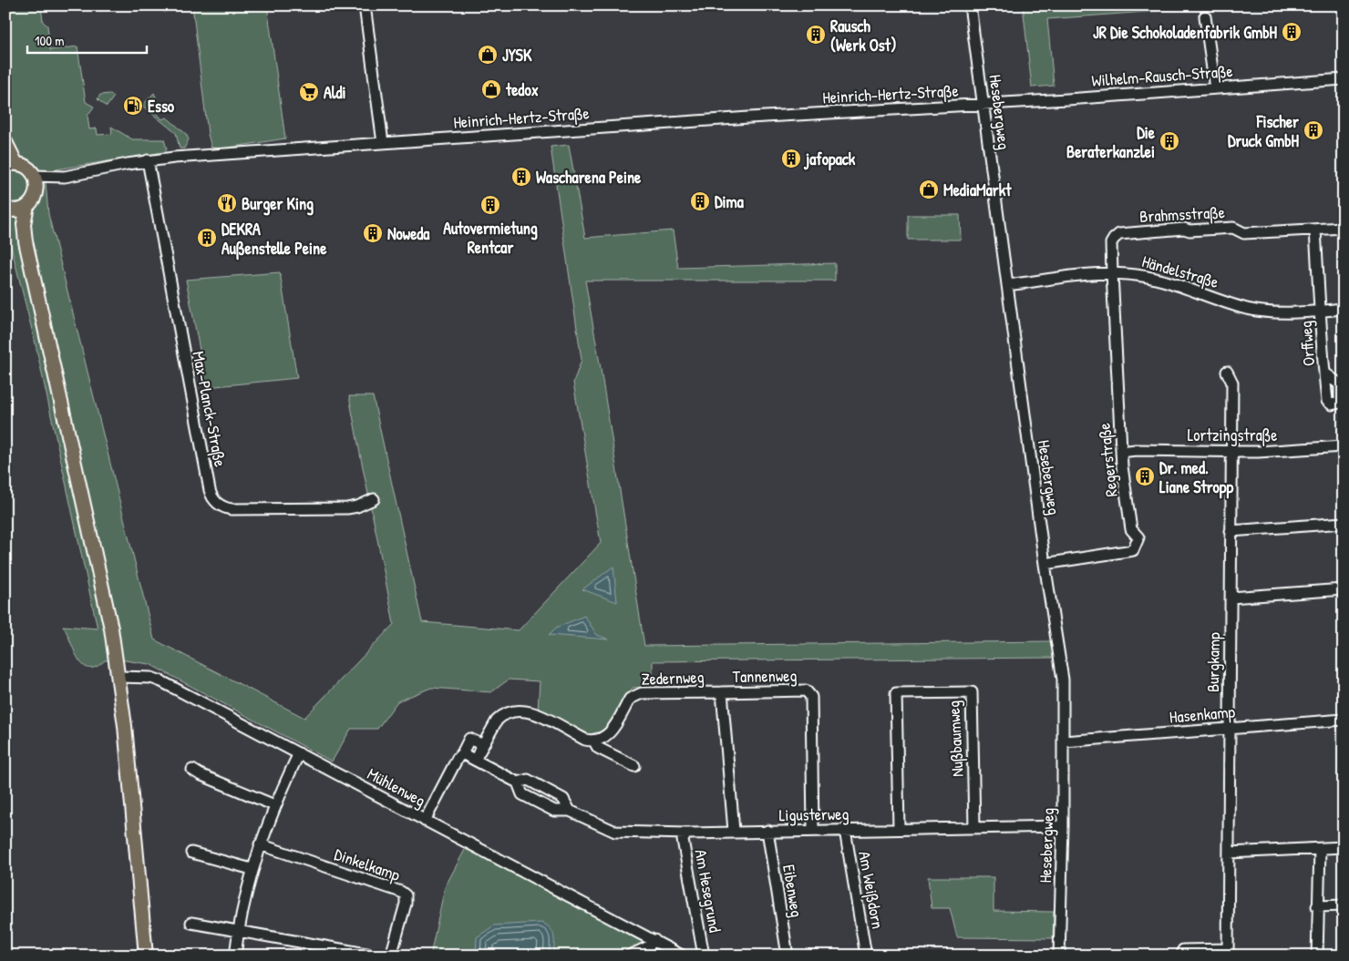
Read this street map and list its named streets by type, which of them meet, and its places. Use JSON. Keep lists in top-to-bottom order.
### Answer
{
  "streets": {
    "street": [
      "Wilhelm-Rausch-Straße",
      "Heinrich-Hertz-Straße",
      "Hesebergweg",
      "Brahmsstraße",
      "Händelstraße",
      "Orffweg",
      "Max-Planck-Straße",
      "Lortzingstraße",
      "Regerstraße",
      "Burgkamp",
      "Tannenweg",
      "Zedernweg",
      "Hasenkamp",
      "Nußbaumweg",
      "Mühlenweg",
      "Ligusterweg",
      "Dinkelkamp",
      "Am Weißdorn",
      "Am Hesegrund",
      "Eibenweg"
    ]
  },
  "crossings": [
    ["Wilhelm-Rausch-Straße", "Heinrich-Hertz-Straße"],
    ["Wilhelm-Rausch-Straße", "Hesebergweg"],
    ["Heinrich-Hertz-Straße", "Hesebergweg"],
    ["Heinrich-Hertz-Straße", "Max-Planck-Straße"],
    ["Hesebergweg", "Händelstraße"],
    ["Hesebergweg", "Regerstraße"],
    ["Hesebergweg", "Hasenkamp"],
    ["Hesebergweg", "Ligusterweg"],
    ["Brahmsstraße", "Händelstraße"],
    ["Brahmsstraße", "Regerstraße"],
    ["Händelstraße", "Orffweg"],
    ["Händelstraße", "Regerstraße"],
    ["Lortzingstraße", "Regerstraße"],
    ["Lortzingstraße", "Burgkamp"],
    ["Burgkamp", "Hasenkamp"],
    ["Tannenweg", "Zedernweg"],
    ["Tannenweg", "Ligusterweg"],
    ["Nußbaumweg", "Ligusterweg"],
    ["Ligusterweg", "Am Weißdorn"],
    ["Ligusterweg", "Am Hesegrund"],
    ["Ligusterweg", "Eibenweg"]
  ],
  "places": {
    "building": [
      "JR Die Schokoladenfabrik GmbH",
      "Rausch (Werk Ost)",
      "Fischer Druck GmbH",
      "Die Beraterkanzlei",
      "jafopack",
      "Wascharena Peine",
      "Dima",
      "Autovermietung Rentcar",
      "Noweda",
      "DEKRA Außenstelle Peine",
      "Dr. med. Liane Stropp"
    ],
    "shop": ["JYSK", "tedox", "MediaMarkt"],
    "supermarket": ["Aldi"],
    "fuel station": ["Esso"],
    "restaurant": ["Burger King"]
  },
  "scale_bar": "100 m"
}
